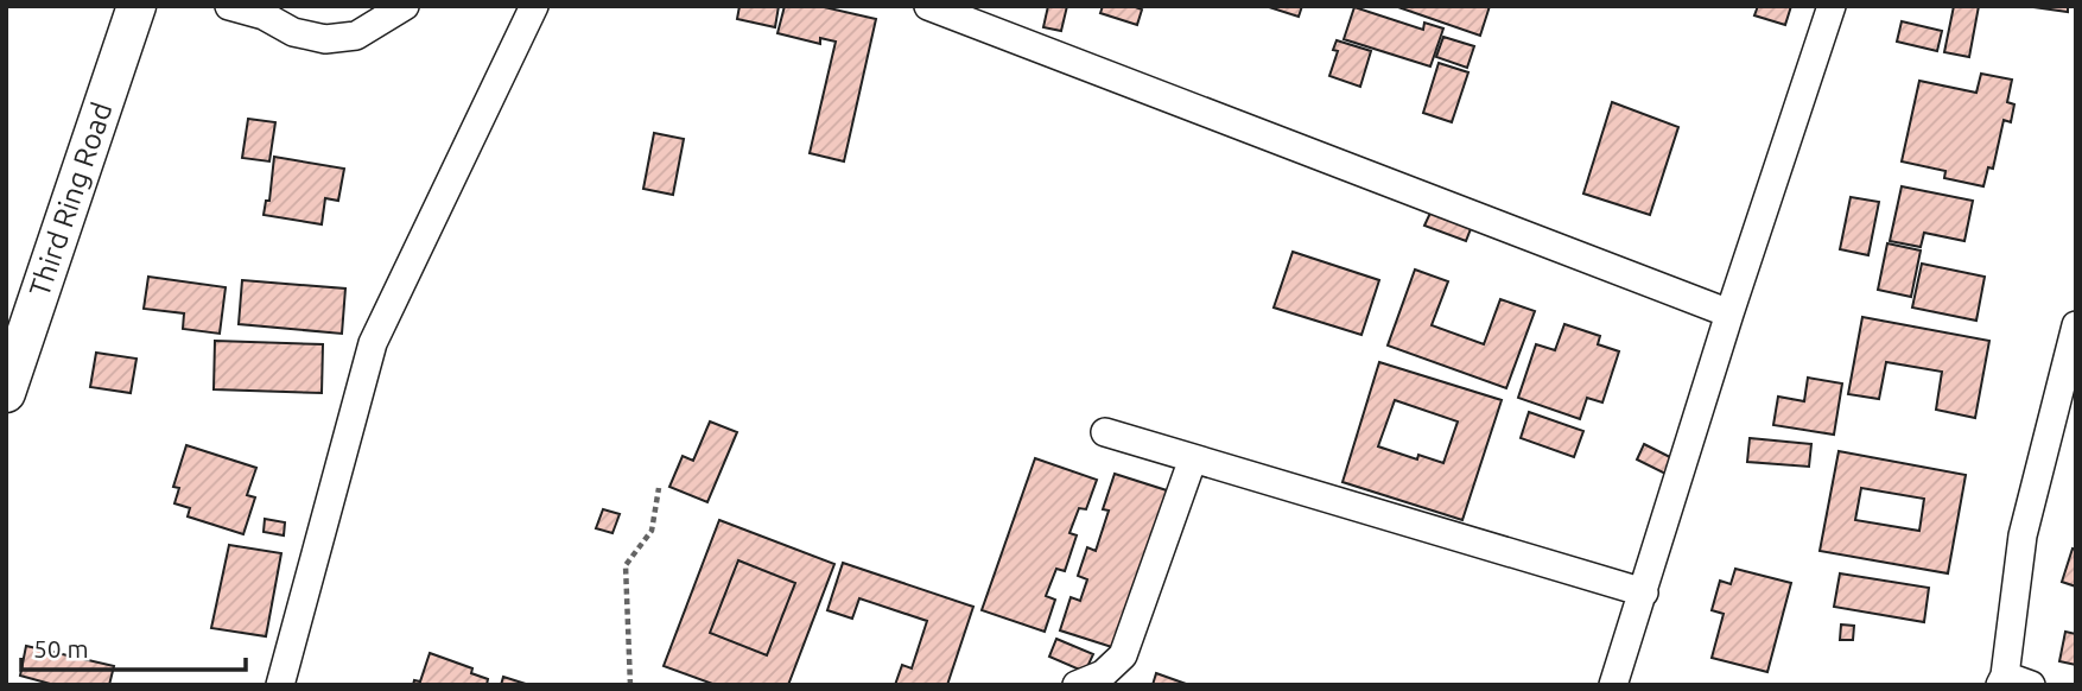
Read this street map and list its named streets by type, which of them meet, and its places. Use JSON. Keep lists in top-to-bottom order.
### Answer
{
  "streets": {
    "street": ["Third Ring Road"]
  },
  "scale_bar": "50 m"
}
